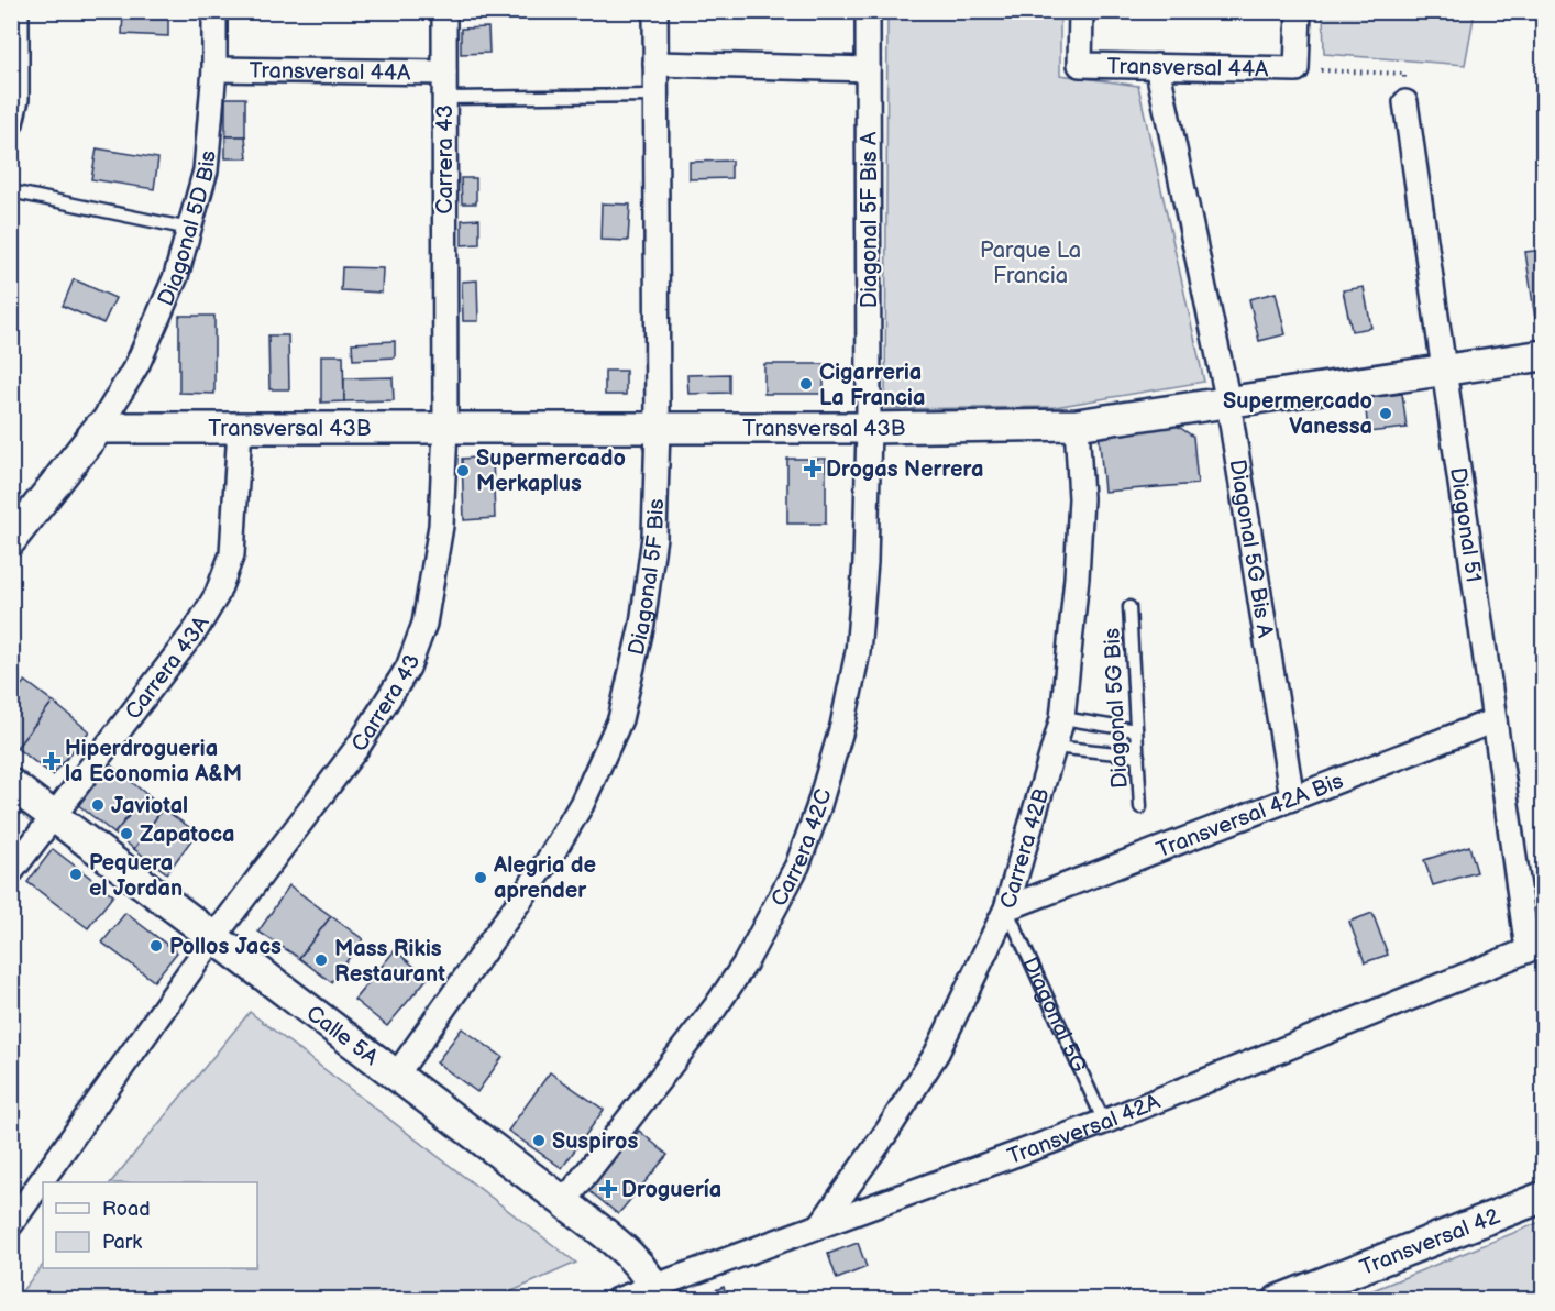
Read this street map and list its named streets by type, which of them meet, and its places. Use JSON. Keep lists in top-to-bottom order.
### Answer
{
  "streets": {
    "street": [
      "Transversal 44A",
      "Carrera 43",
      "Diagonal 5F Bis A",
      "Diagonal 5D Bis",
      "Transversal 43B",
      "Diagonal 51",
      "Diagonal 5G Bis A",
      "Diagonal 5F Bis",
      "Carrera 43A",
      "Transversal 42A Bis",
      "Carrera 42C",
      "Carrera 42B",
      "Calle 5A",
      "Transversal 42A",
      "Transversal 42"
    ],
    "lane": ["Diagonal 5G Bis", "Diagonal 5G"]
  },
  "crossings": [
    ["Transversal 44A", "Carrera 43"],
    ["Transversal 44A", "Diagonal 5D Bis"],
    ["Transversal 44A", "Diagonal 5G Bis A"],
    ["Carrera 43", "Transversal 43B"],
    ["Carrera 43", "Calle 5A"],
    ["Diagonal 5F Bis A", "Transversal 43B"],
    ["Diagonal 5F Bis A", "Carrera 42C"],
    ["Diagonal 5D Bis", "Transversal 43B"],
    ["Transversal 43B", "Diagonal 51"],
    ["Transversal 43B", "Diagonal 5G Bis A"],
    ["Transversal 43B", "Diagonal 5F Bis"],
    ["Transversal 43B", "Carrera 43A"],
    ["Transversal 43B", "Carrera 42C"],
    ["Transversal 43B", "Carrera 42B"],
    ["Diagonal 51", "Transversal 42A Bis"],
    ["Diagonal 51", "Transversal 42A"],
    ["Diagonal 5G Bis A", "Transversal 42A Bis"],
    ["Diagonal 5F Bis", "Calle 5A"],
    ["Carrera 43A", "Calle 5A"],
    ["Transversal 42A Bis", "Carrera 42B"],
    ["Transversal 42A Bis", "Diagonal 5G"],
    ["Carrera 42C", "Calle 5A"],
    ["Carrera 42B", "Diagonal 5G"],
    ["Carrera 42B", "Transversal 42A"],
    ["Diagonal 5G", "Transversal 42A"],
    ["Calle 5A", "Transversal 42A"]
  ],
  "parks": ["Parque La Francia"],
  "places": {
    "other": [
      "Cigarreria La Francia",
      "Supermercado Vanessa",
      "Supermercado Merkaplus",
      "Javiotal",
      "Zapatoca",
      "Pequera el Jordan",
      "Alegria de aprender",
      "Pollos Jacs",
      "Mass Rikis Restaurant",
      "Suspiros"
    ],
    "health": ["Drogas Nerrera", "Hiperdrogueria la Economia A&M", "Droguería"]
  },
  "legend": ["Road", "Park"]
}
